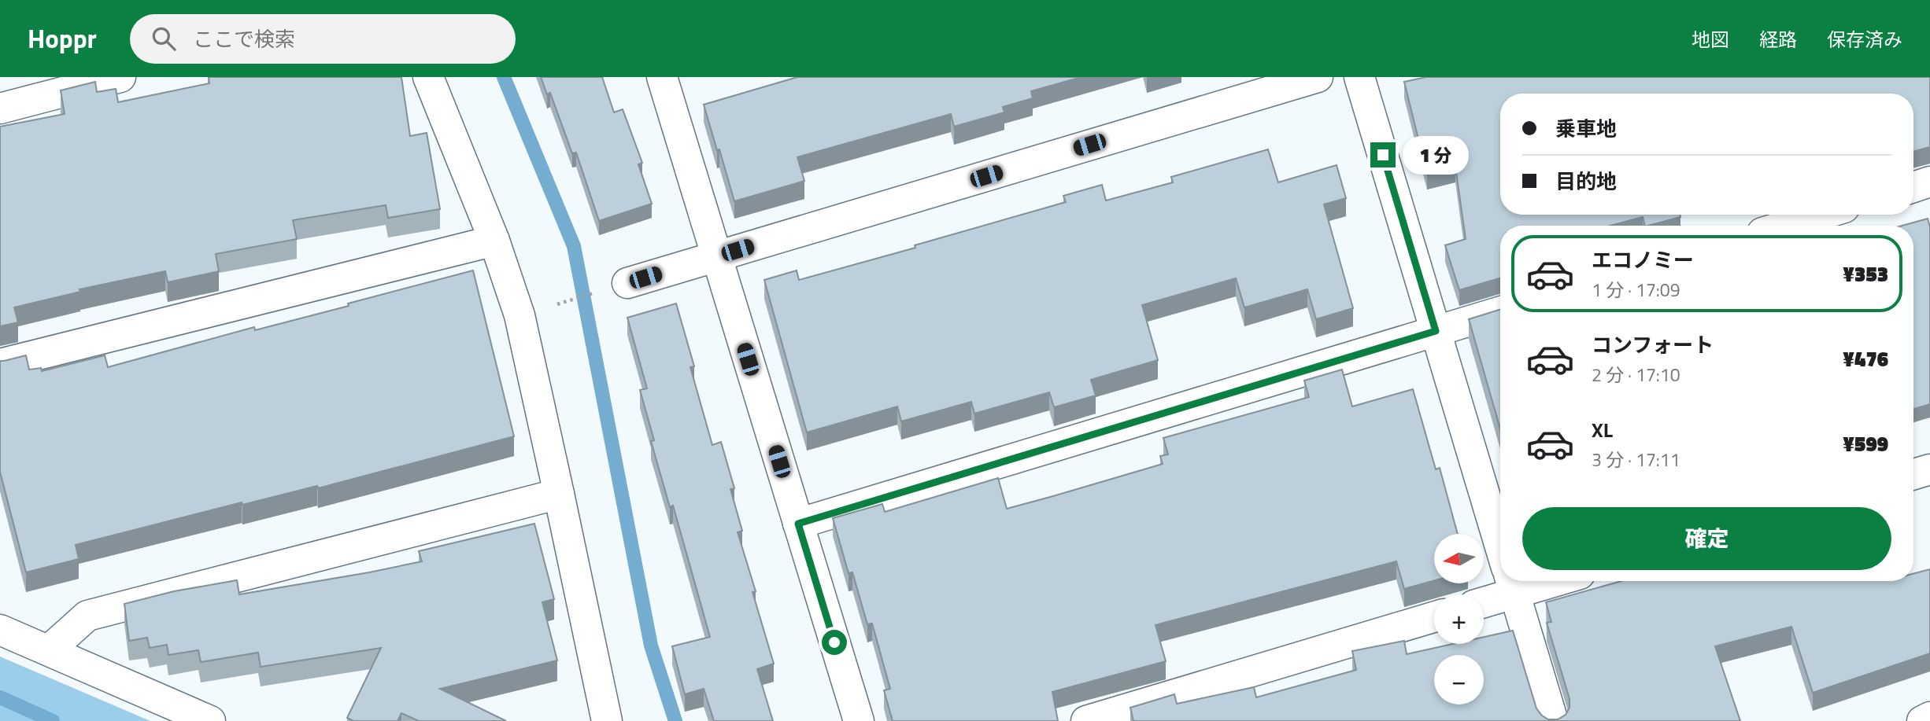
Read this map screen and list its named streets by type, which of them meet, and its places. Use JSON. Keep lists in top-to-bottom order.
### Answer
{
  "north": "left",
  "page": {
    "header": "Hoppr",
    "search": "ここで検索",
    "nav": ["地図", "経路", "保存済み"],
    "banner": ["乗車地", "目的地"],
    "bubble": "1 分",
    "list": [
      {
        "name": "エコノミー",
        "note": "1 分 · 17:09",
        "value": "¥353"
      },
      {
        "name": "コンフォート",
        "note": "2 分 · 17:10",
        "value": "¥476"
      },
      {
        "name": "XL",
        "note": "3 分 · 17:11",
        "value": "¥599"
      }
    ],
    "buttons": "確定",
    "map_buttons": ["+", "−"]
  }
}
